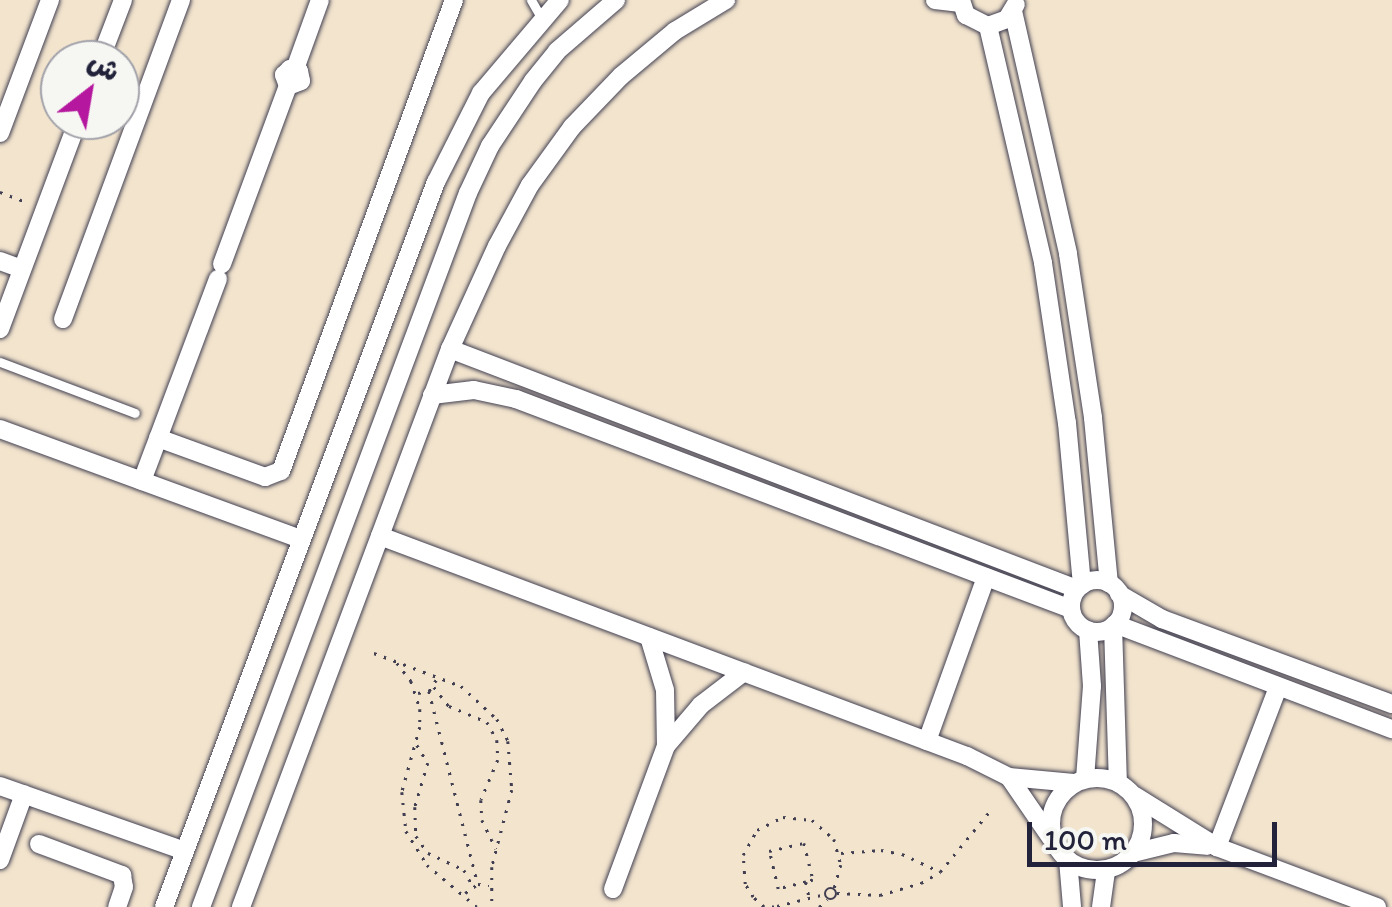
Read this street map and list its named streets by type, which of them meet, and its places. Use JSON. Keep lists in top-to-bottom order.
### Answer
{
  "scale_bar": "100 m",
  "north": "top right"
}
